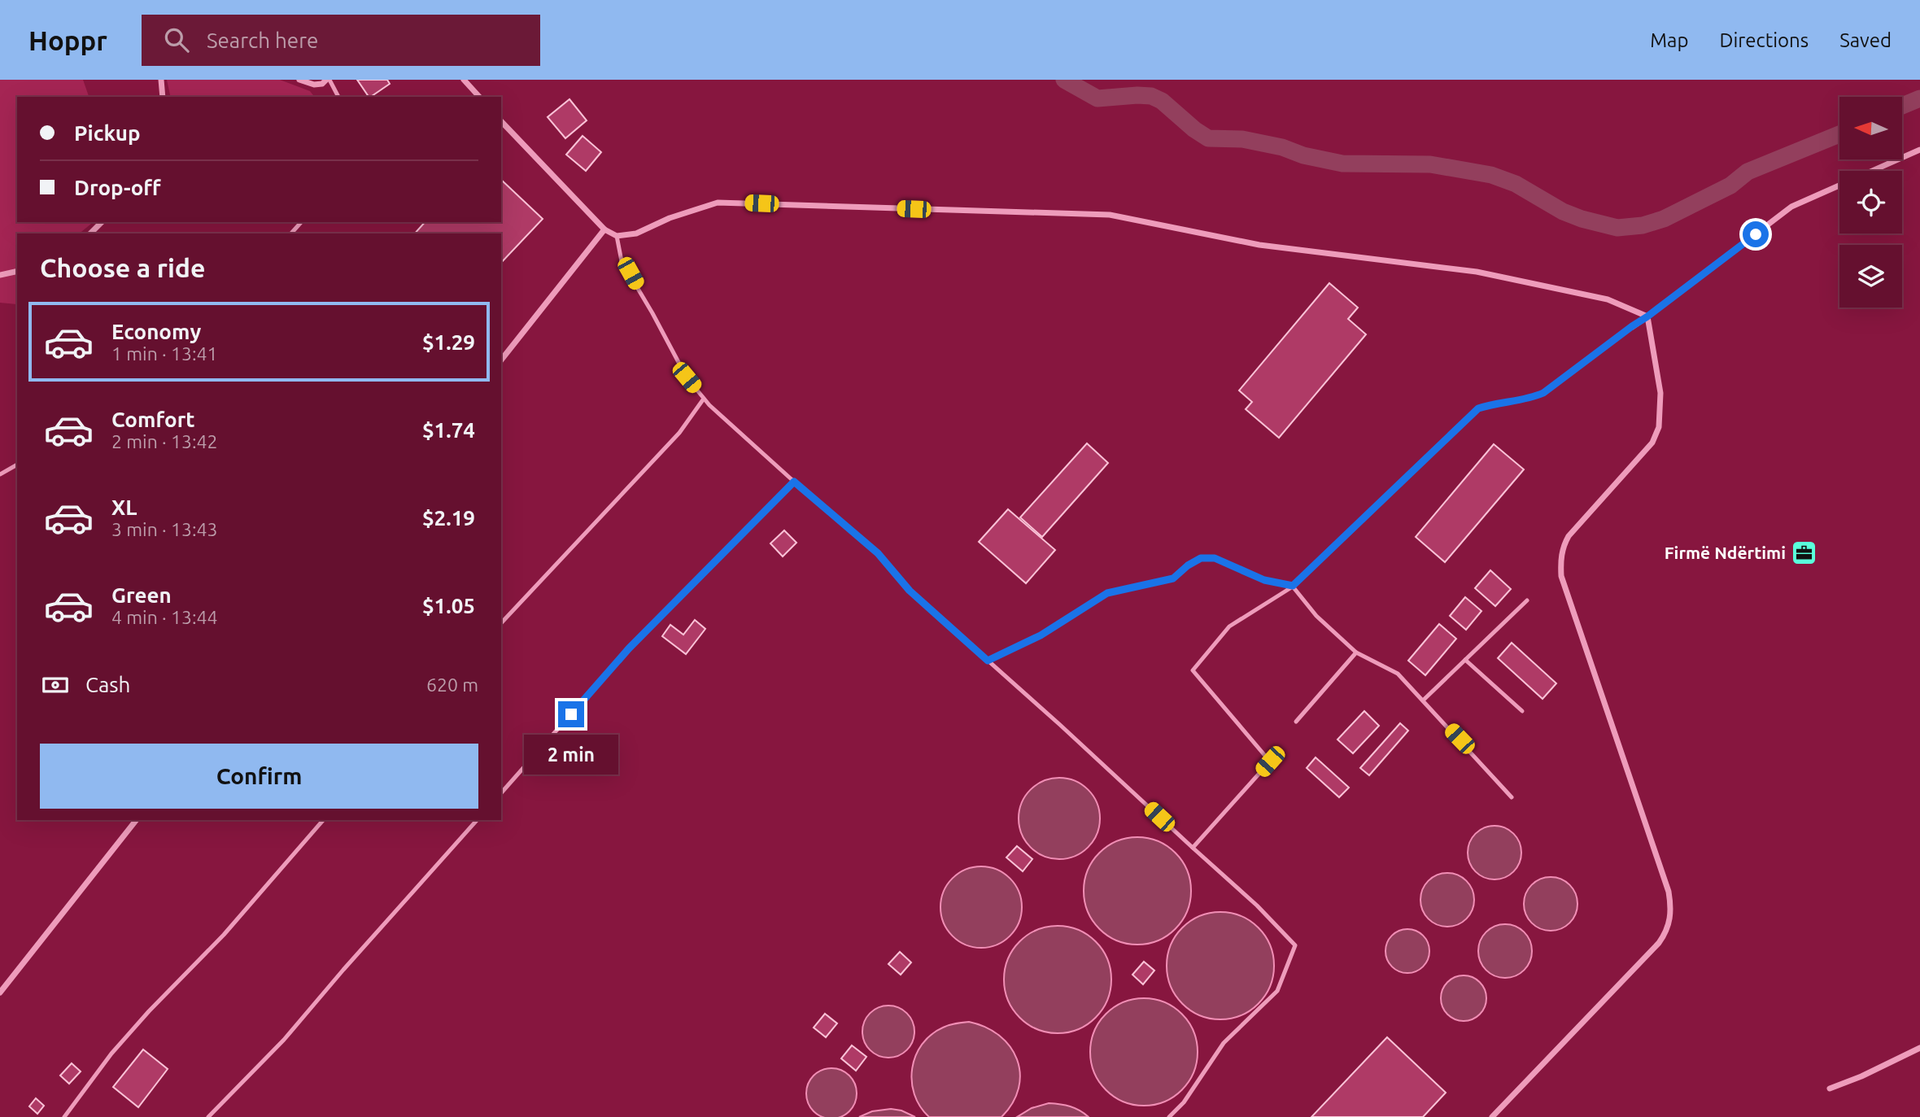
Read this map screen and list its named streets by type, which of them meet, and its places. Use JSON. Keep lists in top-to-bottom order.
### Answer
{
  "places": {
    "office": ["Firmë Ndërtimi"]
  },
  "north": "left",
  "page": {
    "header": "Hoppr",
    "search": "Search here",
    "nav": ["Map", "Directions", "Saved"],
    "banner": ["Pickup", "Drop-off"],
    "heading": "Choose a ride",
    "list": [
      {
        "name": "Economy",
        "note": "1 min · 13:41",
        "value": "$1.29"
      },
      {
        "name": "Comfort",
        "note": "2 min · 13:42",
        "value": "$1.74"
      },
      {
        "name": "XL",
        "note": "3 min · 13:43",
        "value": "$2.19"
      },
      {
        "name": "Green",
        "note": "4 min · 13:44",
        "value": "$1.05"
      }
    ],
    "pay": ["Cash", "620 m"],
    "buttons": "Confirm",
    "bubble": "2 min"
  }
}
